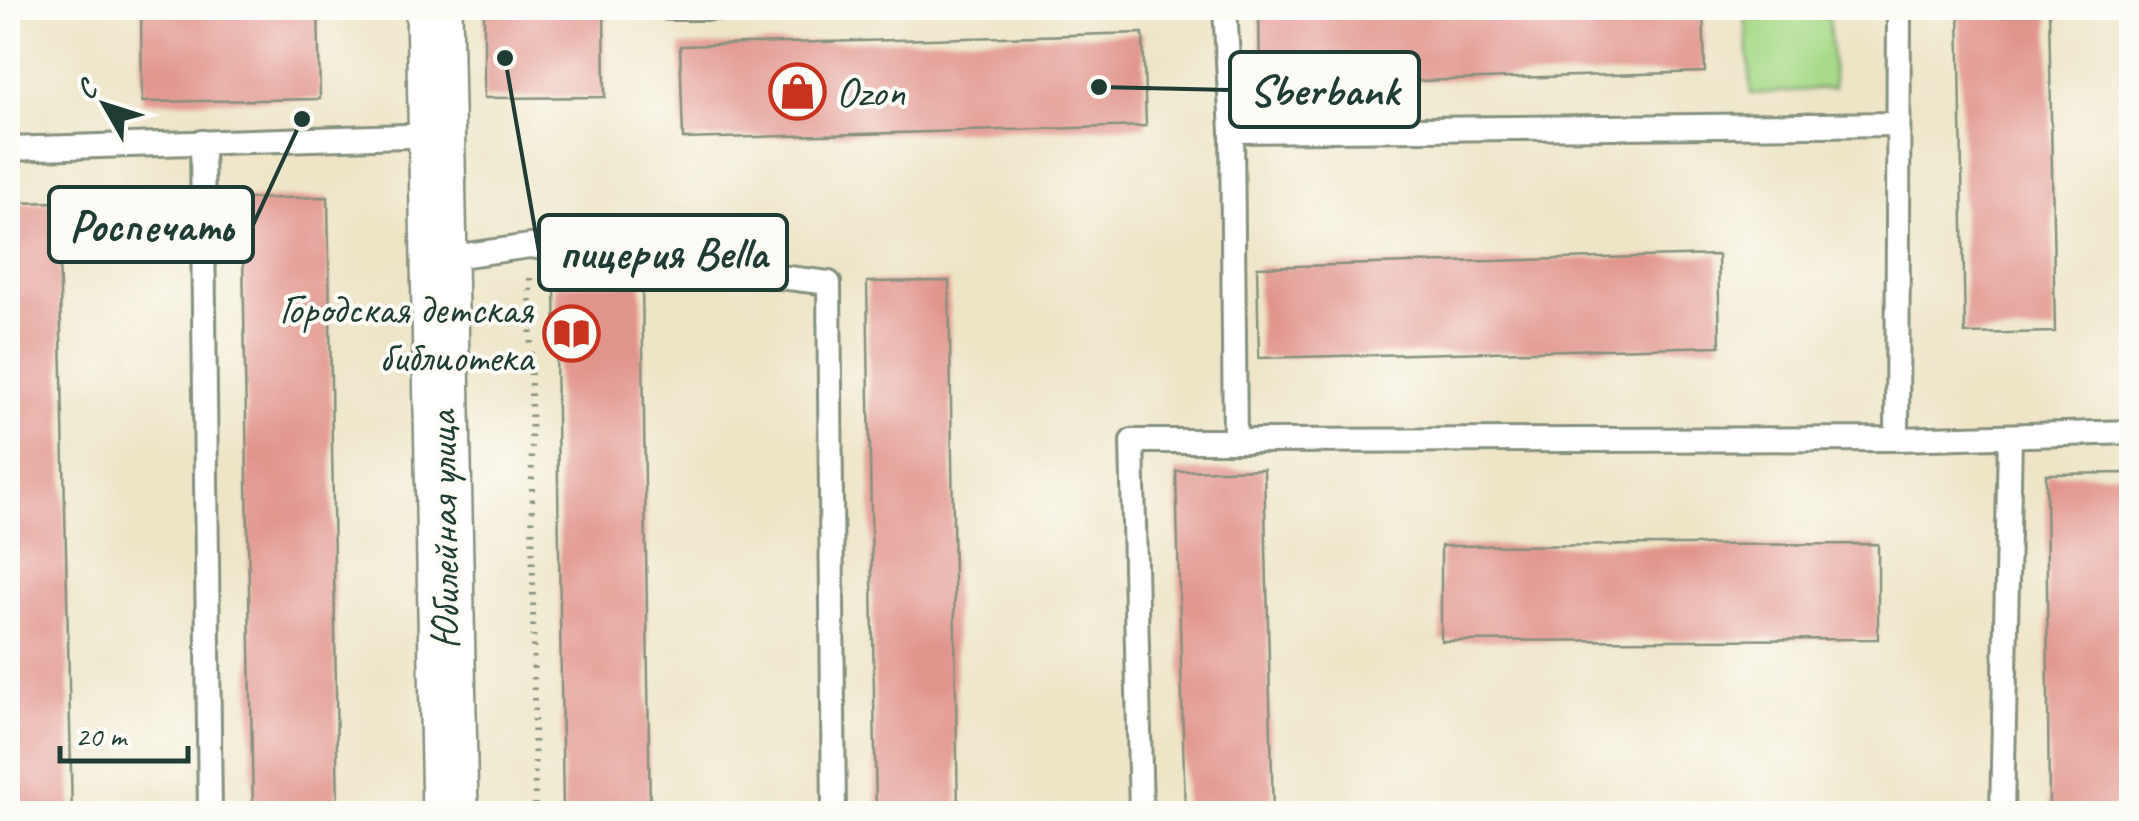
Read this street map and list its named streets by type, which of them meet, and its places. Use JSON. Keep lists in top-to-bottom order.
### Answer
{
  "streets": {
    "street": ["Юбилейная улица"]
  },
  "places": {
    "other": ["пицерия Bella", "Sberbank", "Роспечать"],
    "shop": ["Ozon"],
    "library": ["Городская детская библиотека"]
  },
  "scale_bar": "20 m",
  "north": "top left"
}
